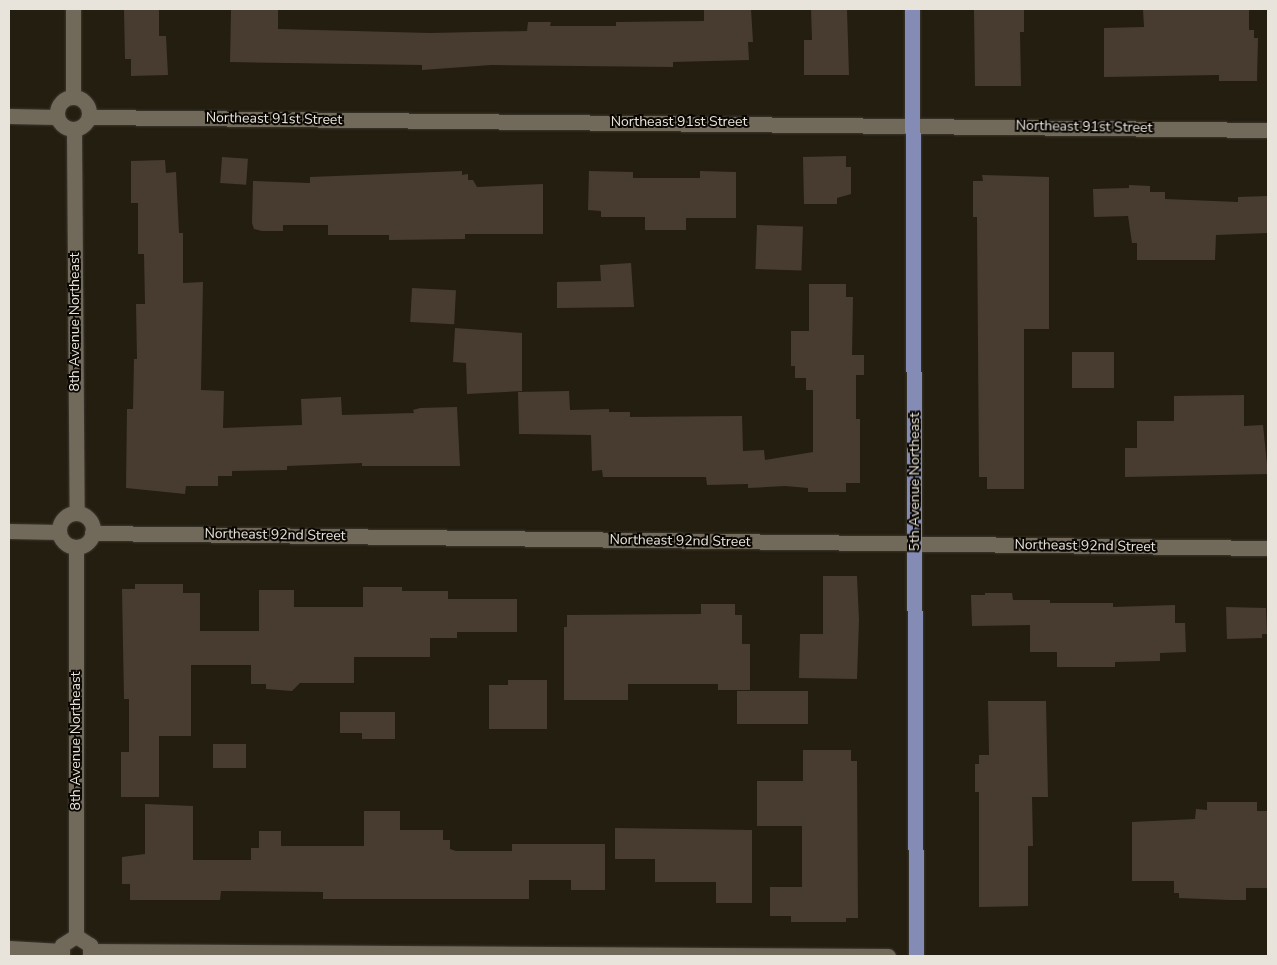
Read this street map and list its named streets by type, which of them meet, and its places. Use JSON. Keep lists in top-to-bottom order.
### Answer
{
  "streets": {
    "main road": ["5th Avenue Northeast"],
    "street": ["Northeast 91st Street", "8th Avenue Northeast", "Northeast 92nd Street"]
  },
  "crossings": [
    ["Northeast 91st Street", "8th Avenue Northeast"],
    ["Northeast 91st Street", "5th Avenue Northeast"],
    ["8th Avenue Northeast", "Northeast 92nd Street"],
    ["5th Avenue Northeast", "Northeast 92nd Street"]
  ]
}
